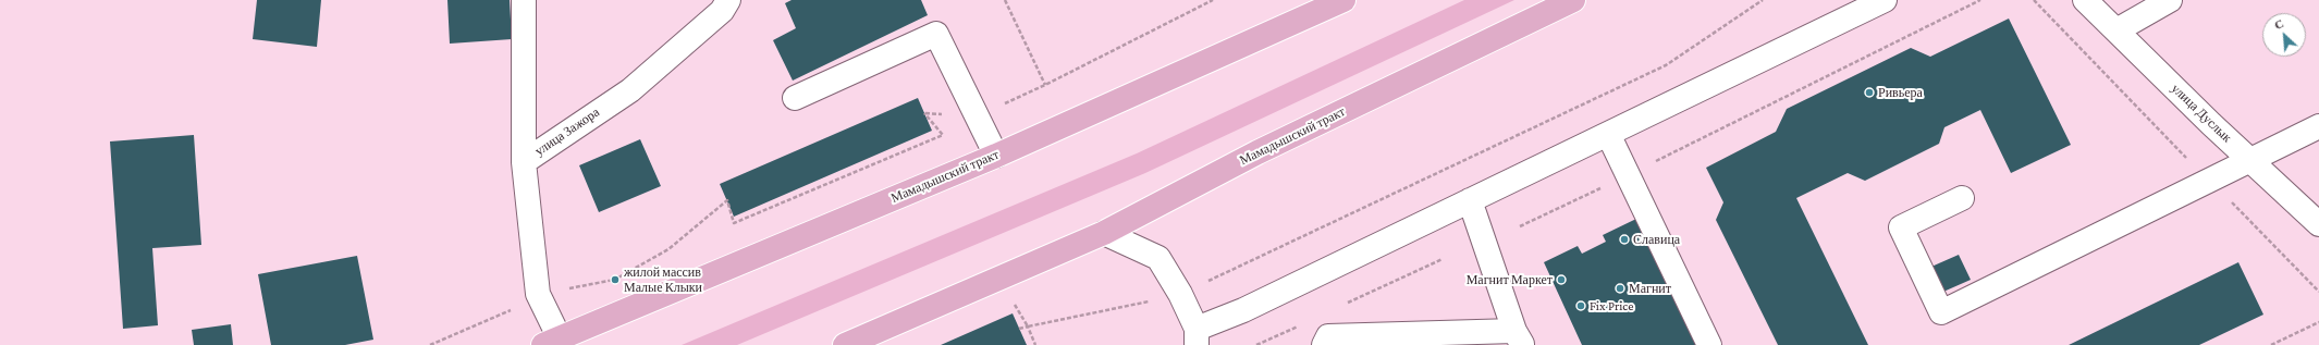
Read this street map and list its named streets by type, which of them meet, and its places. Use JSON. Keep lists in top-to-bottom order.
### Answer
{
  "streets": {
    "main road": ["Мамадышский тракт"],
    "street": ["улица Дуслык", "улица Зажора"]
  },
  "crossings": [
    ["улица Зажора", "Мамадышский тракт"]
  ],
  "places": [
    "Ривьера",
    "Славица",
    "жилой массив Малые Клыки",
    "Магнит Маркет",
    "Магнит",
    "Fix Price"
  ],
  "north": "top left"
}
